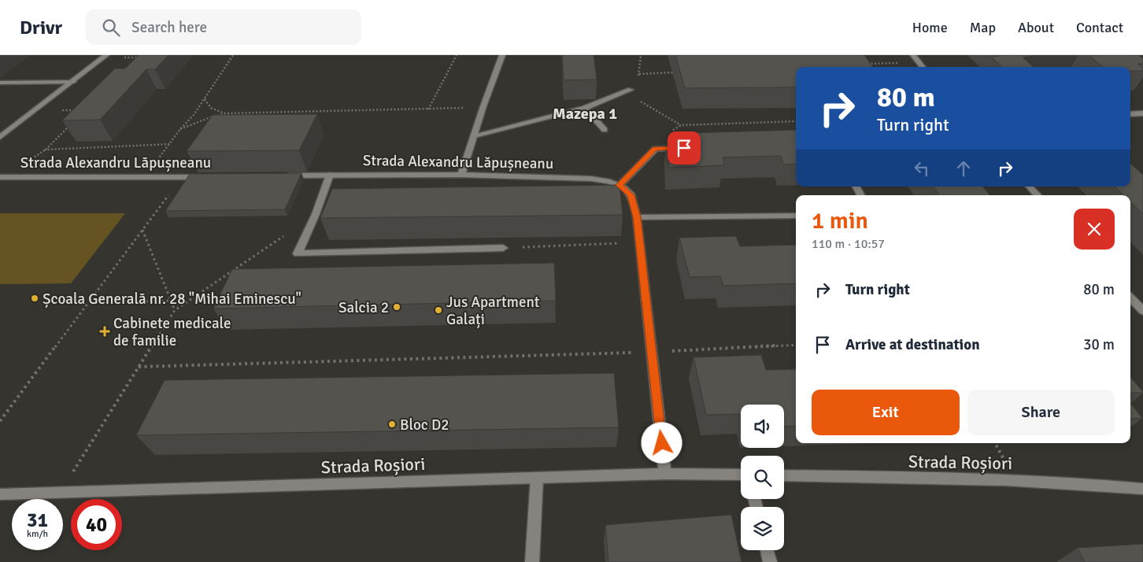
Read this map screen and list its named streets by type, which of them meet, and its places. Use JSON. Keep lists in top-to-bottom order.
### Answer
{
  "streets": {
    "street": ["Strada Alexandru Lăpușneanu", "Strada Roșiori"]
  },
  "districts": ["Mazepa 1"],
  "places": {
    "other": [
      "Școala Generală nr. 28 \"Mihai Eminescu\"",
      "Salcia 2",
      "Jus Apartment Galați",
      "Bloc D2"
    ],
    "health": ["Cabinete medicale de familie"]
  },
  "page": {
    "header": "Drivr",
    "search": "Search here",
    "nav": [
      "Home",
      "Map",
      "About",
      "Contact"
    ],
    "turn": ["80 m", "Turn right"],
    "heading": ["1 min", "110 m · 10:57"],
    "list": [
      {
        "name": "Turn right",
        "value": "80 m"
      },
      {
        "name": "Arrive at destination",
        "value": "30 m"
      }
    ],
    "buttons": ["Exit", "Share"],
    "speed": "31 km/h",
    "limit": "40"
  }
}
